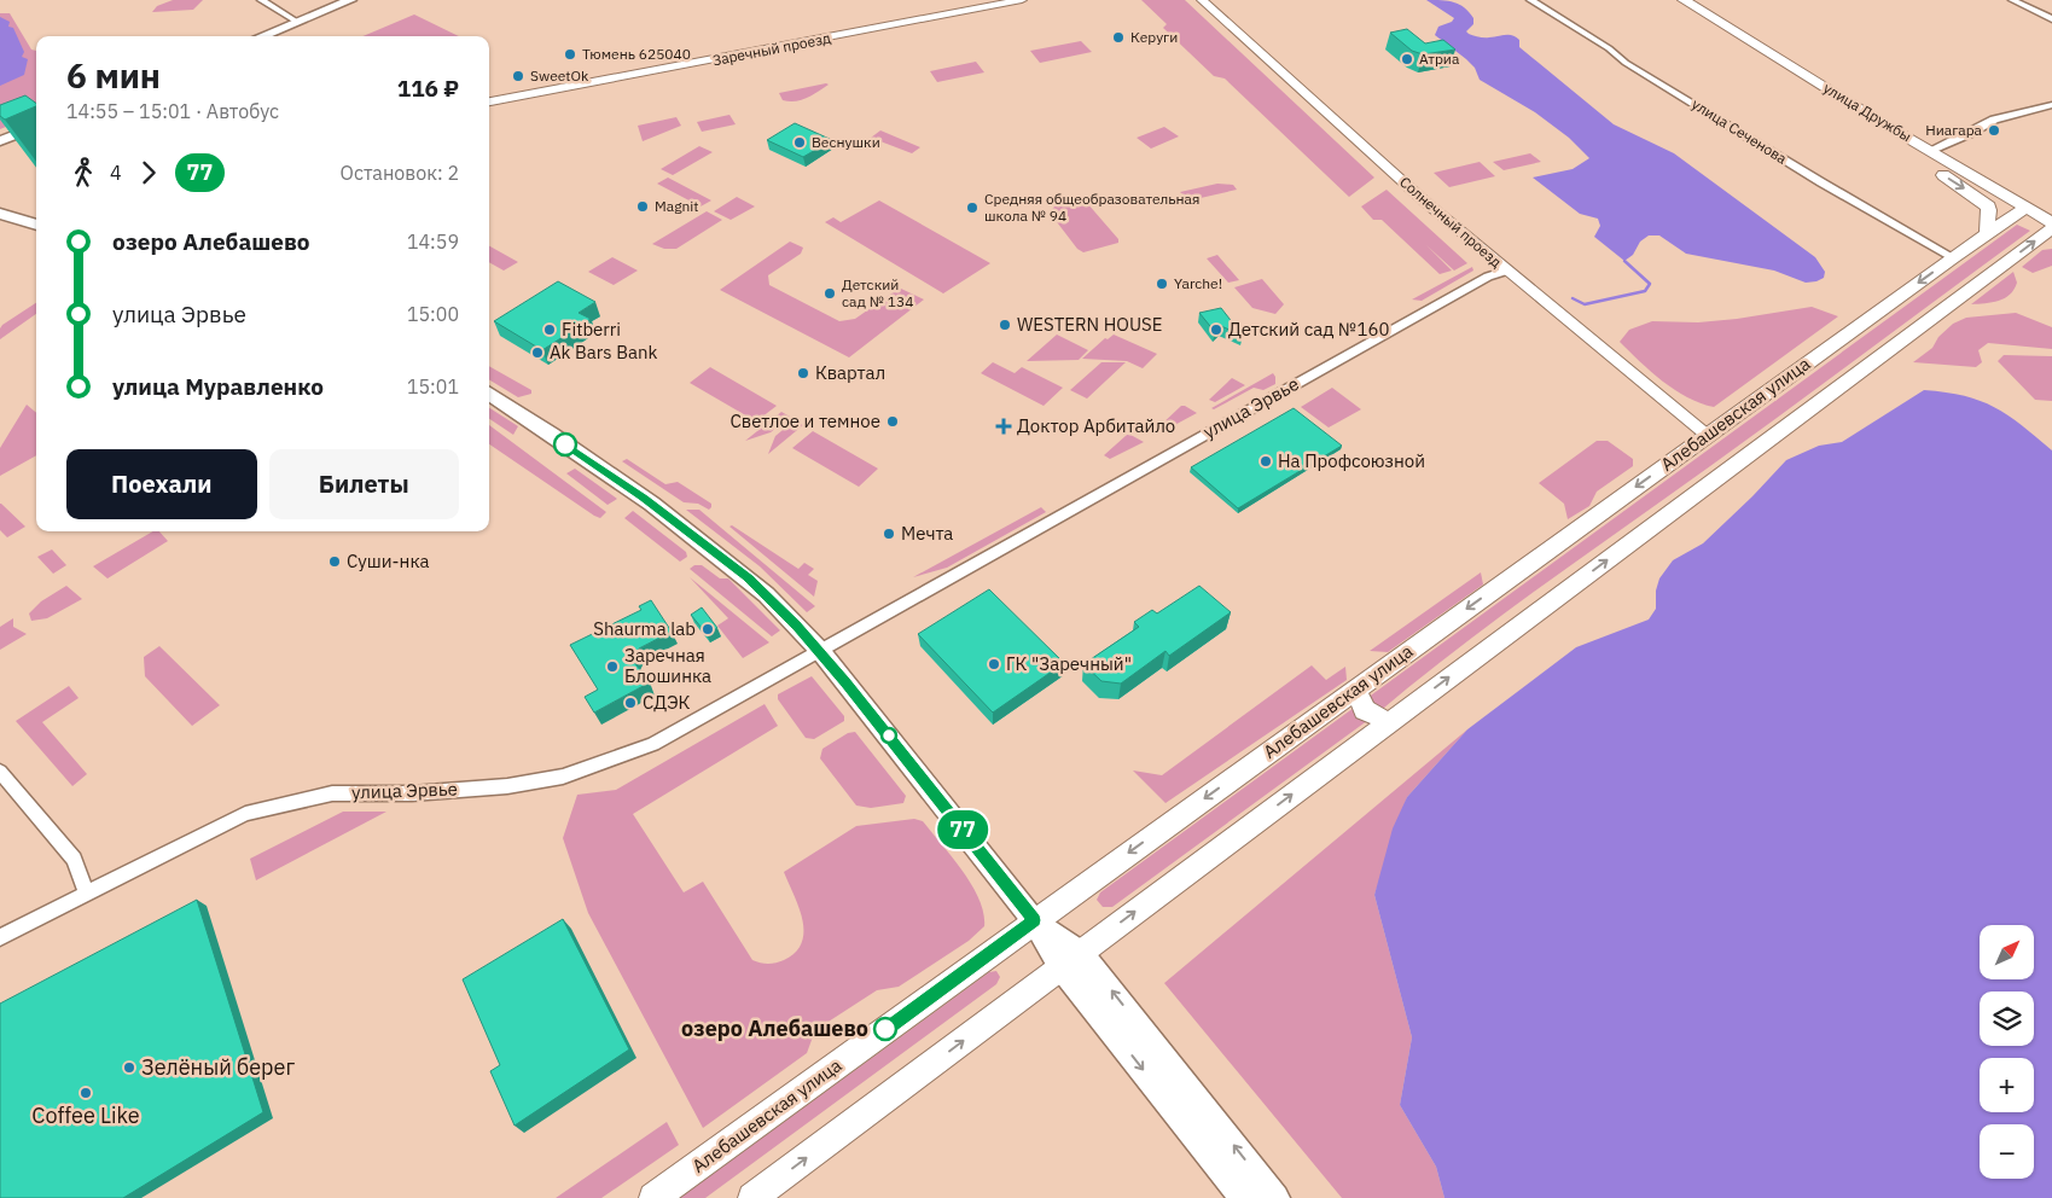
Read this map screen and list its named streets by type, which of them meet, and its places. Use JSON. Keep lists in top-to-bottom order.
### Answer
{
  "streets": {
    "main road": ["улица Дружбы", "Алебашевская улица"],
    "street": [
      "Заречный проезд",
      "улица Сеченова",
      "Солнечный проезд",
      "улица Эрвье"
    ]
  },
  "crossings": [
    ["улица Дружбы", "Алебашевская улица"],
    ["улица Сеченова", "Алебашевская улица"],
    ["Солнечный проезд", "улица Эрвье"],
    ["Солнечный проезд", "Алебашевская улица"]
  ],
  "places": {
    "other": [
      "Керуги",
      "Тюмень 625040",
      "Атриа",
      "SweetOk",
      "Ниагара",
      "Веснушки",
      "Magnit",
      "Средняя общеобразовательная школа № 94",
      "Yarche!",
      "Детский сад № 134",
      "WESTERN HOUSE",
      "Fitberri",
      "Детский сад №160",
      "Ak Bars Bank",
      "Квартал",
      "Светлое и темное",
      "На Профсоюзной",
      "Мечта",
      "Суши-нка",
      "Shaurma lab",
      "ГК \"Заречный\"",
      "Заречная Блошинка",
      "СДЭК",
      "озеро Алебашево",
      "Зелёный берег",
      "Coffee Like"
    ],
    "health": ["Доктор Арбитайло"]
  },
  "lines": ["bus line 77"],
  "north": "top right",
  "page": {
    "on_map": "77",
    "heading": ["6 мин", "14:55 – 15:01 · Автобус", "116 ₽"],
    "legs": ["4", "77", "Остановок: 2"],
    "list": [
      {
        "name": "озеро Алебашево",
        "value": "14:59"
      },
      {
        "name": "улица Эрвье",
        "value": "15:00"
      },
      {
        "name": "улица Муравленко",
        "value": "15:01"
      }
    ],
    "buttons": ["Поехали", "Билеты"],
    "map_buttons": ["+", "−"]
  }
}
